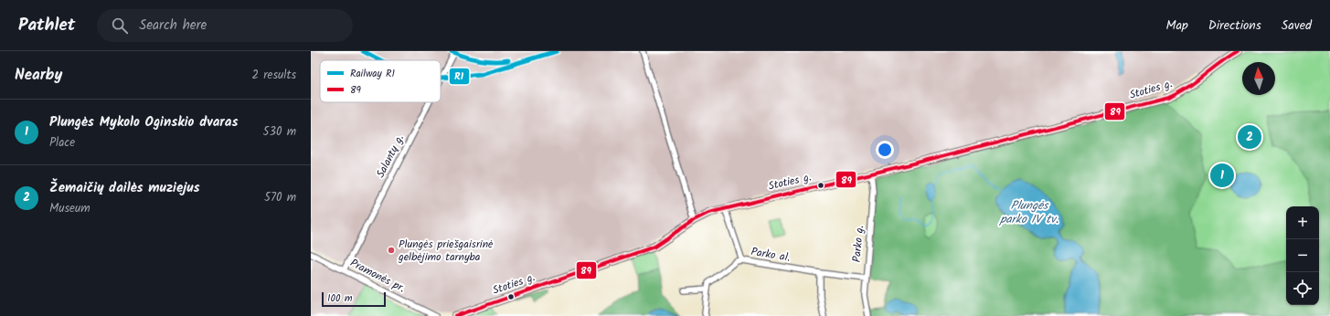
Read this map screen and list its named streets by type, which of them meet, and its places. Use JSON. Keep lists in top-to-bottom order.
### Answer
{
  "streets": {
    "main road": ["Stoties g."],
    "street": [
      "Salantų g.",
      "Parko g.",
      "Parko al.",
      "Pramonės pr."
    ]
  },
  "crossings": [
    ["Stoties g.", "Parko g."],
    ["Salantų g.", "Pramonės pr."],
    ["Parko g.", "Parko al."]
  ],
  "water": ["Plungės parko IV tv."],
  "places": ["Plungės priešgaisrinė gelbėjimo tarnyba"],
  "lines": ["rail line R1", "transit line 89"],
  "legend": ["Railway R1", "89"],
  "scale_bar": "100 m",
  "north": "top",
  "page": {
    "header": "Pathlet",
    "search": "Search here",
    "nav": ["Map", "Directions", "Saved"],
    "heading": ["Nearby", "2 results"],
    "list": [
      {
        "mark": "1",
        "name": "Plungės Mykolo Oginskio dvaras",
        "note": "Place",
        "value": "530 m"
      },
      {
        "mark": "2",
        "name": "Žemaičių dailės muziejus",
        "note": "Museum",
        "value": "570 m"
      }
    ],
    "pins": ["2", "1"],
    "map_buttons": ["+", "−"],
    "scale": "100 m"
  }
}
